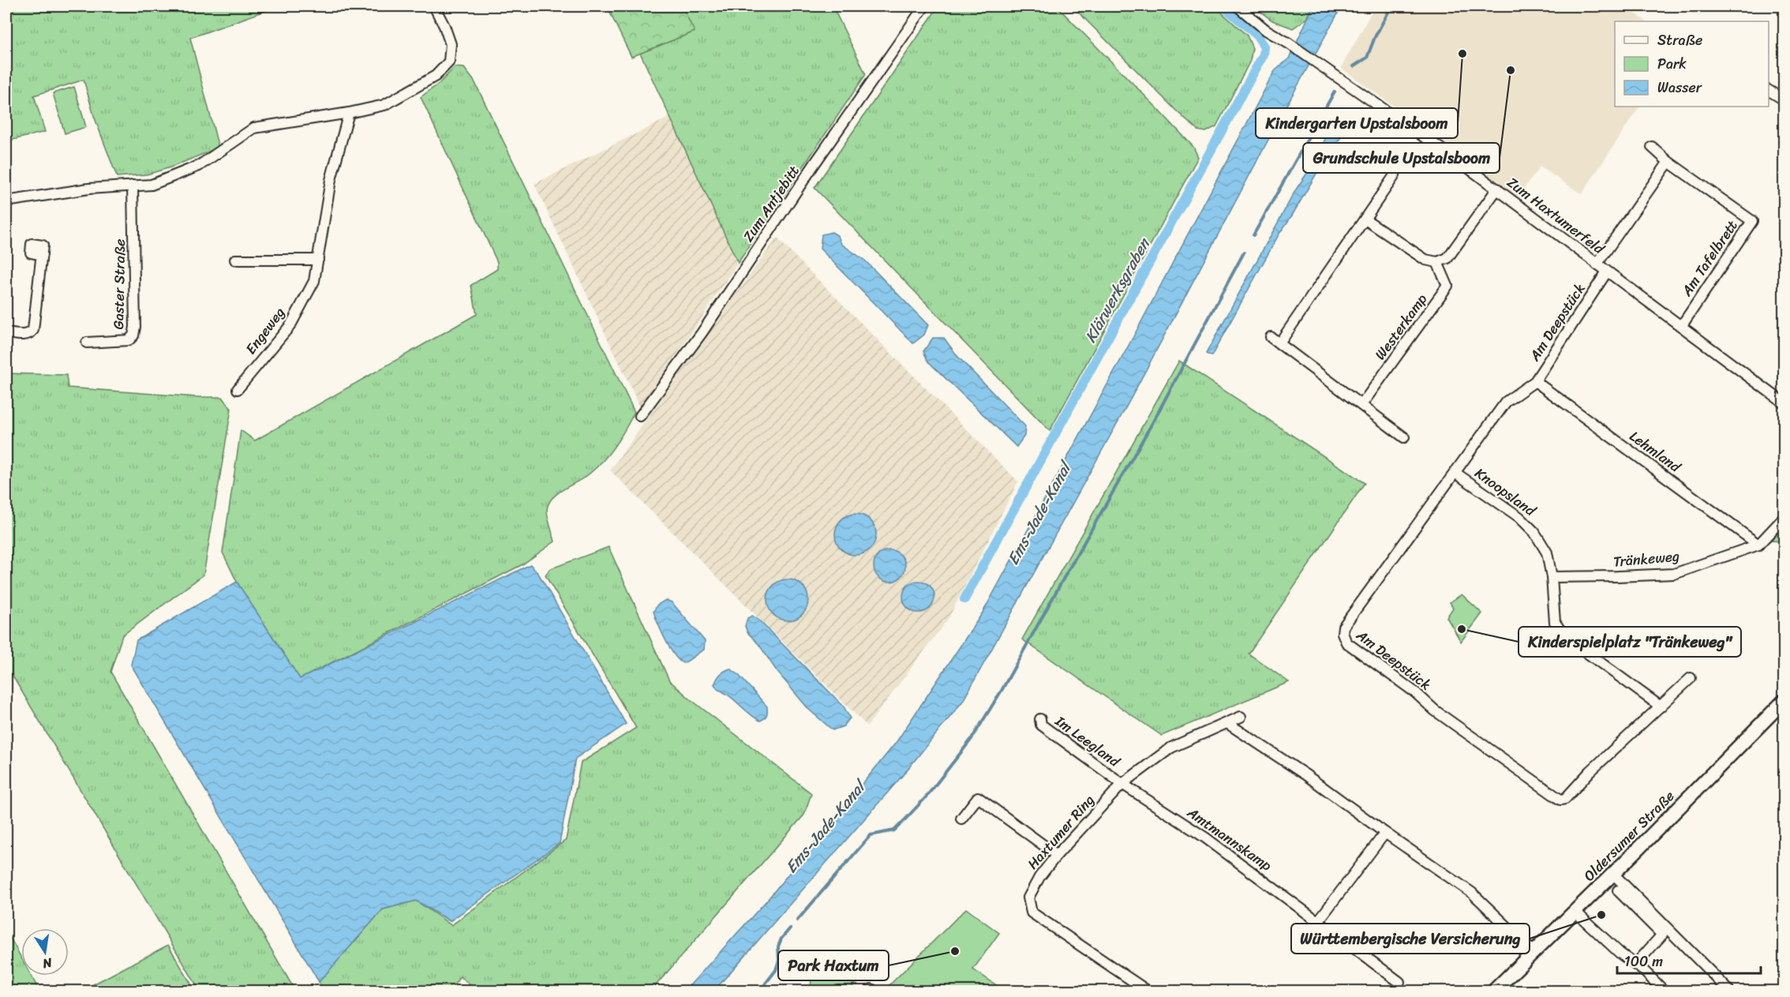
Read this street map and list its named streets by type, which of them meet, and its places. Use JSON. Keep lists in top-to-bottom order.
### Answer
{
  "streets": {
    "main road": ["Oldersumer Straße"],
    "street": [
      "Zum Antjebitt",
      "Zum Haxtumerfeld",
      "Am Tafelbrett",
      "Gaster Straße",
      "Am Deepstück",
      "Westerkamp",
      "Engeweg",
      "Lehmland",
      "Knoopsland",
      "Tränkeweg",
      "Im Leegland",
      "Haxtumer Ring",
      "Amtmannskamp"
    ]
  },
  "crossings": [
    ["Zum Haxtumerfeld", "Am Tafelbrett"],
    ["Zum Haxtumerfeld", "Am Deepstück"],
    ["Am Deepstück", "Lehmland"],
    ["Am Deepstück", "Knoopsland"],
    ["Lehmland", "Tränkeweg"],
    ["Knoopsland", "Tränkeweg"],
    ["Im Leegland", "Haxtumer Ring"],
    ["Im Leegland", "Amtmannskamp"],
    ["Haxtumer Ring", "Amtmannskamp"]
  ],
  "water": ["Klärwerksgraben", "Ems-Jade-Kanal"],
  "places": [
    "Kindergarten Upstalsboom",
    "Grundschule Upstalsboom",
    "Kinderspielplatz \"Tränkeweg\"",
    "Württembergische Versicherung",
    "Park Haxtum"
  ],
  "legend": ["Straße", "Park", "Wasser"],
  "scale_bar": "100 m",
  "north": "bottom"
}
